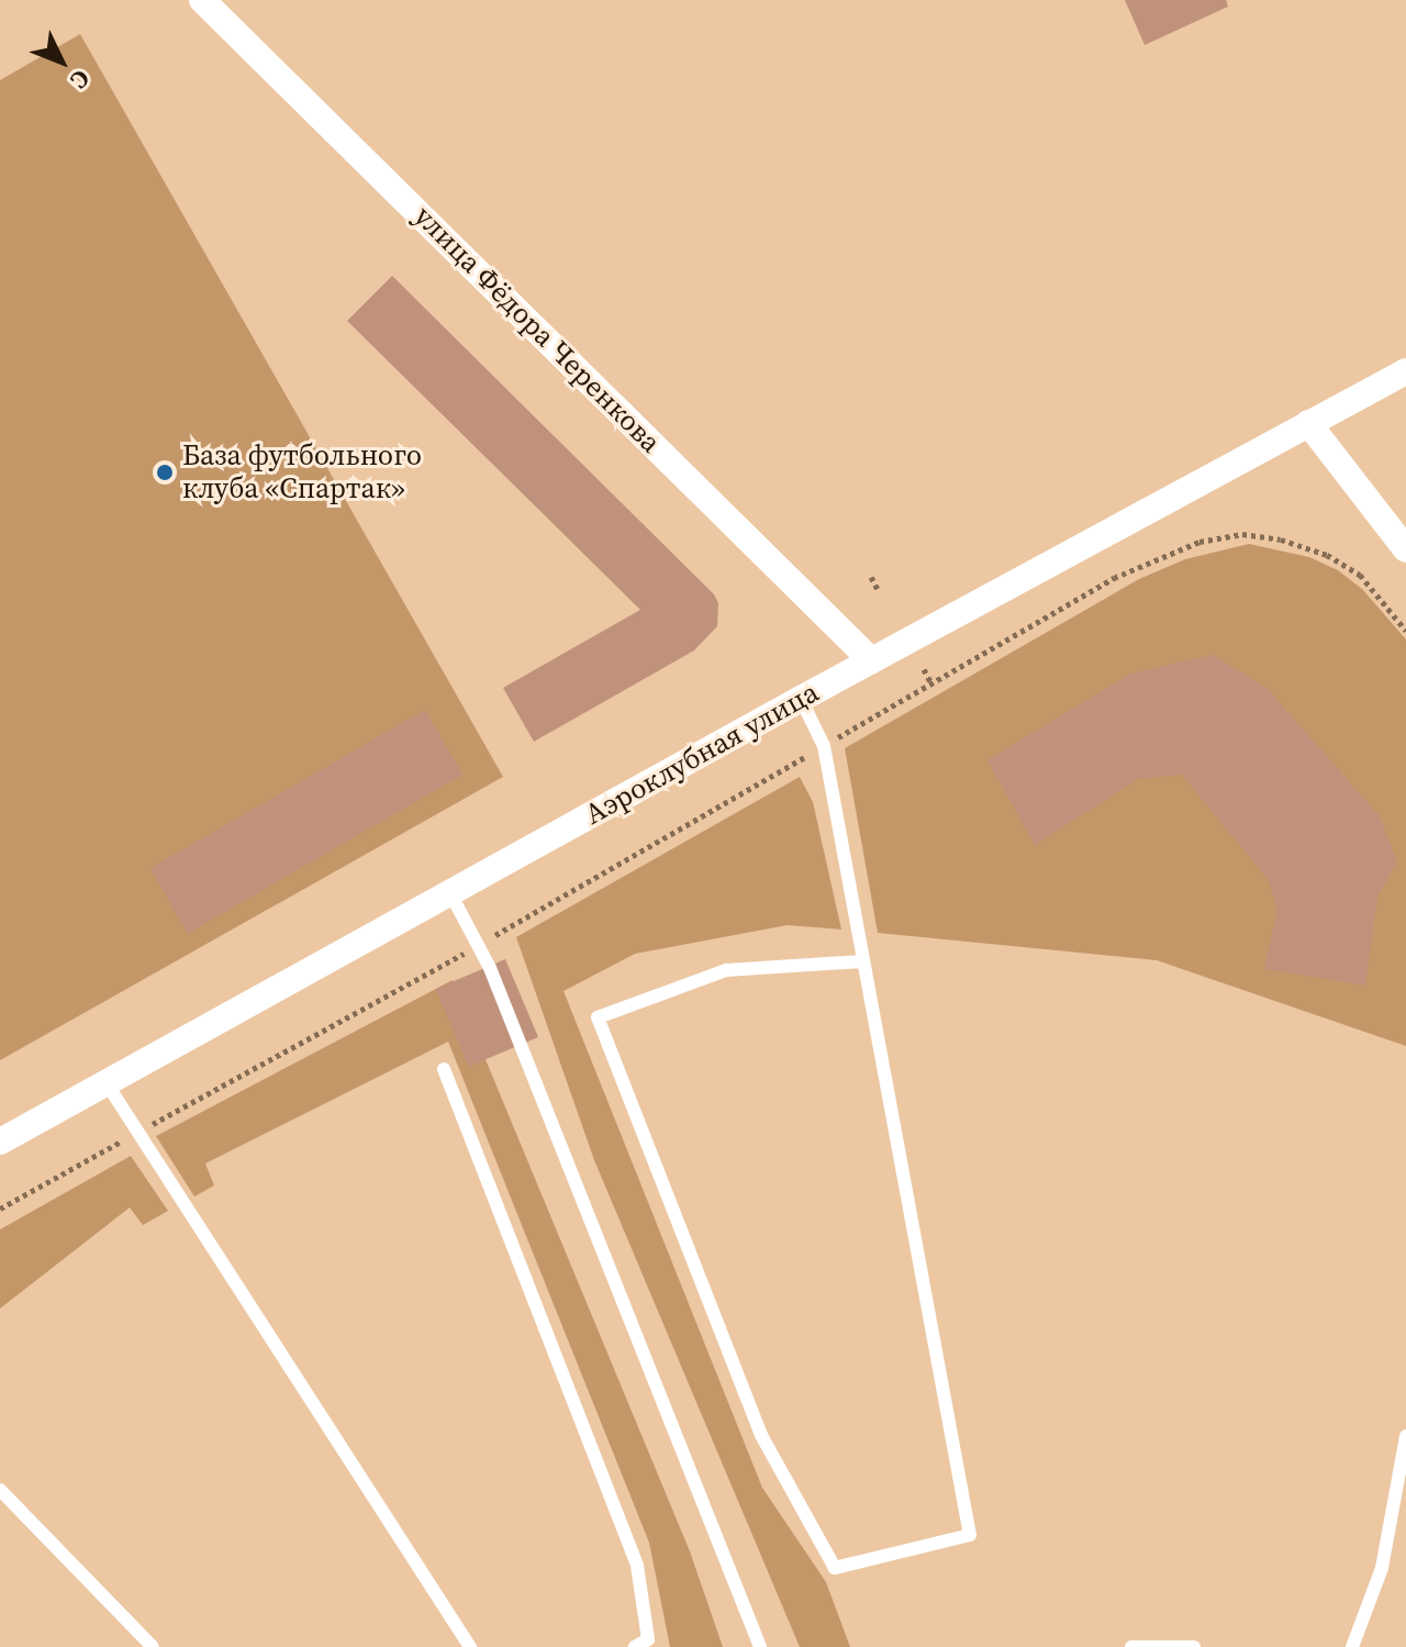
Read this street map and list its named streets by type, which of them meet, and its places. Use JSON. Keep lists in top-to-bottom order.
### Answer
{
  "streets": {
    "street": ["улица Фёдора Черенкова", "Аэроклубная улица"]
  },
  "crossings": [
    ["улица Фёдора Черенкова", "Аэроклубная улица"]
  ],
  "places": ["База футбольного клуба «Спартак»"],
  "north": "bottom right"
}
